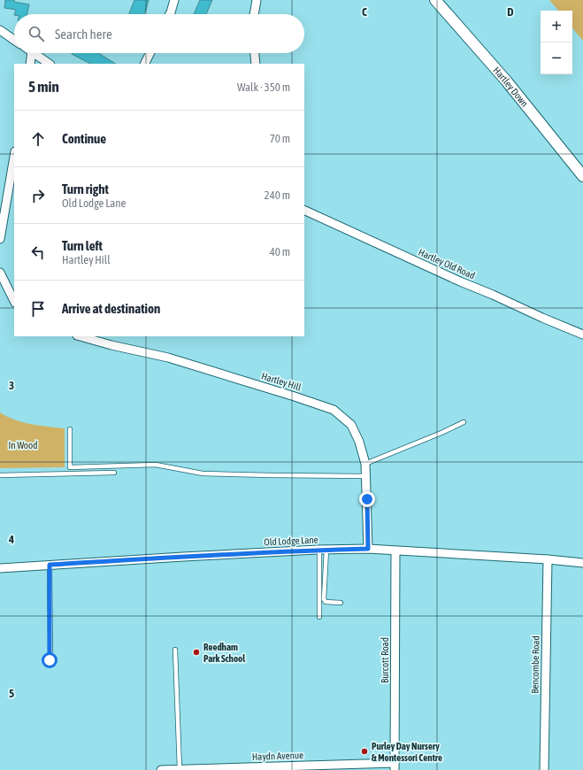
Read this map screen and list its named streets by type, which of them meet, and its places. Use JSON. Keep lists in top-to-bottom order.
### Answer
{
  "streets": {
    "street": [
      "Hartley Down",
      "Hartley Old Road",
      "Hartley Hill",
      "Old Lodge Lane",
      "Burcott Road",
      "Bencombe Road",
      "Haydn Avenue"
    ]
  },
  "crossings": [
    ["Hartley Hill", "Old Lodge Lane"],
    ["Old Lodge Lane", "Burcott Road"],
    ["Old Lodge Lane", "Bencombe Road"],
    ["Burcott Road", "Haydn Avenue"]
  ],
  "parks": ["In Wood"],
  "places": ["Reedham Park School", "Purley Day Nursery & Montessori Centre"],
  "page": {
    "map_buttons": ["+", "−"],
    "search": "Search here",
    "heading": ["5 min", "Walk · 350 m"],
    "list": [
      ["Continue", "70 m"],
      ["Turn right", "Old Lodge Lane", "240 m"],
      ["Turn left", "Hartley Hill", "40 m"],
      "Arrive at destination"
    ]
  },
  "grid": {
    "columns": ["C", "D"],
    "rows": ["3", "4", "5"]
  }
}
